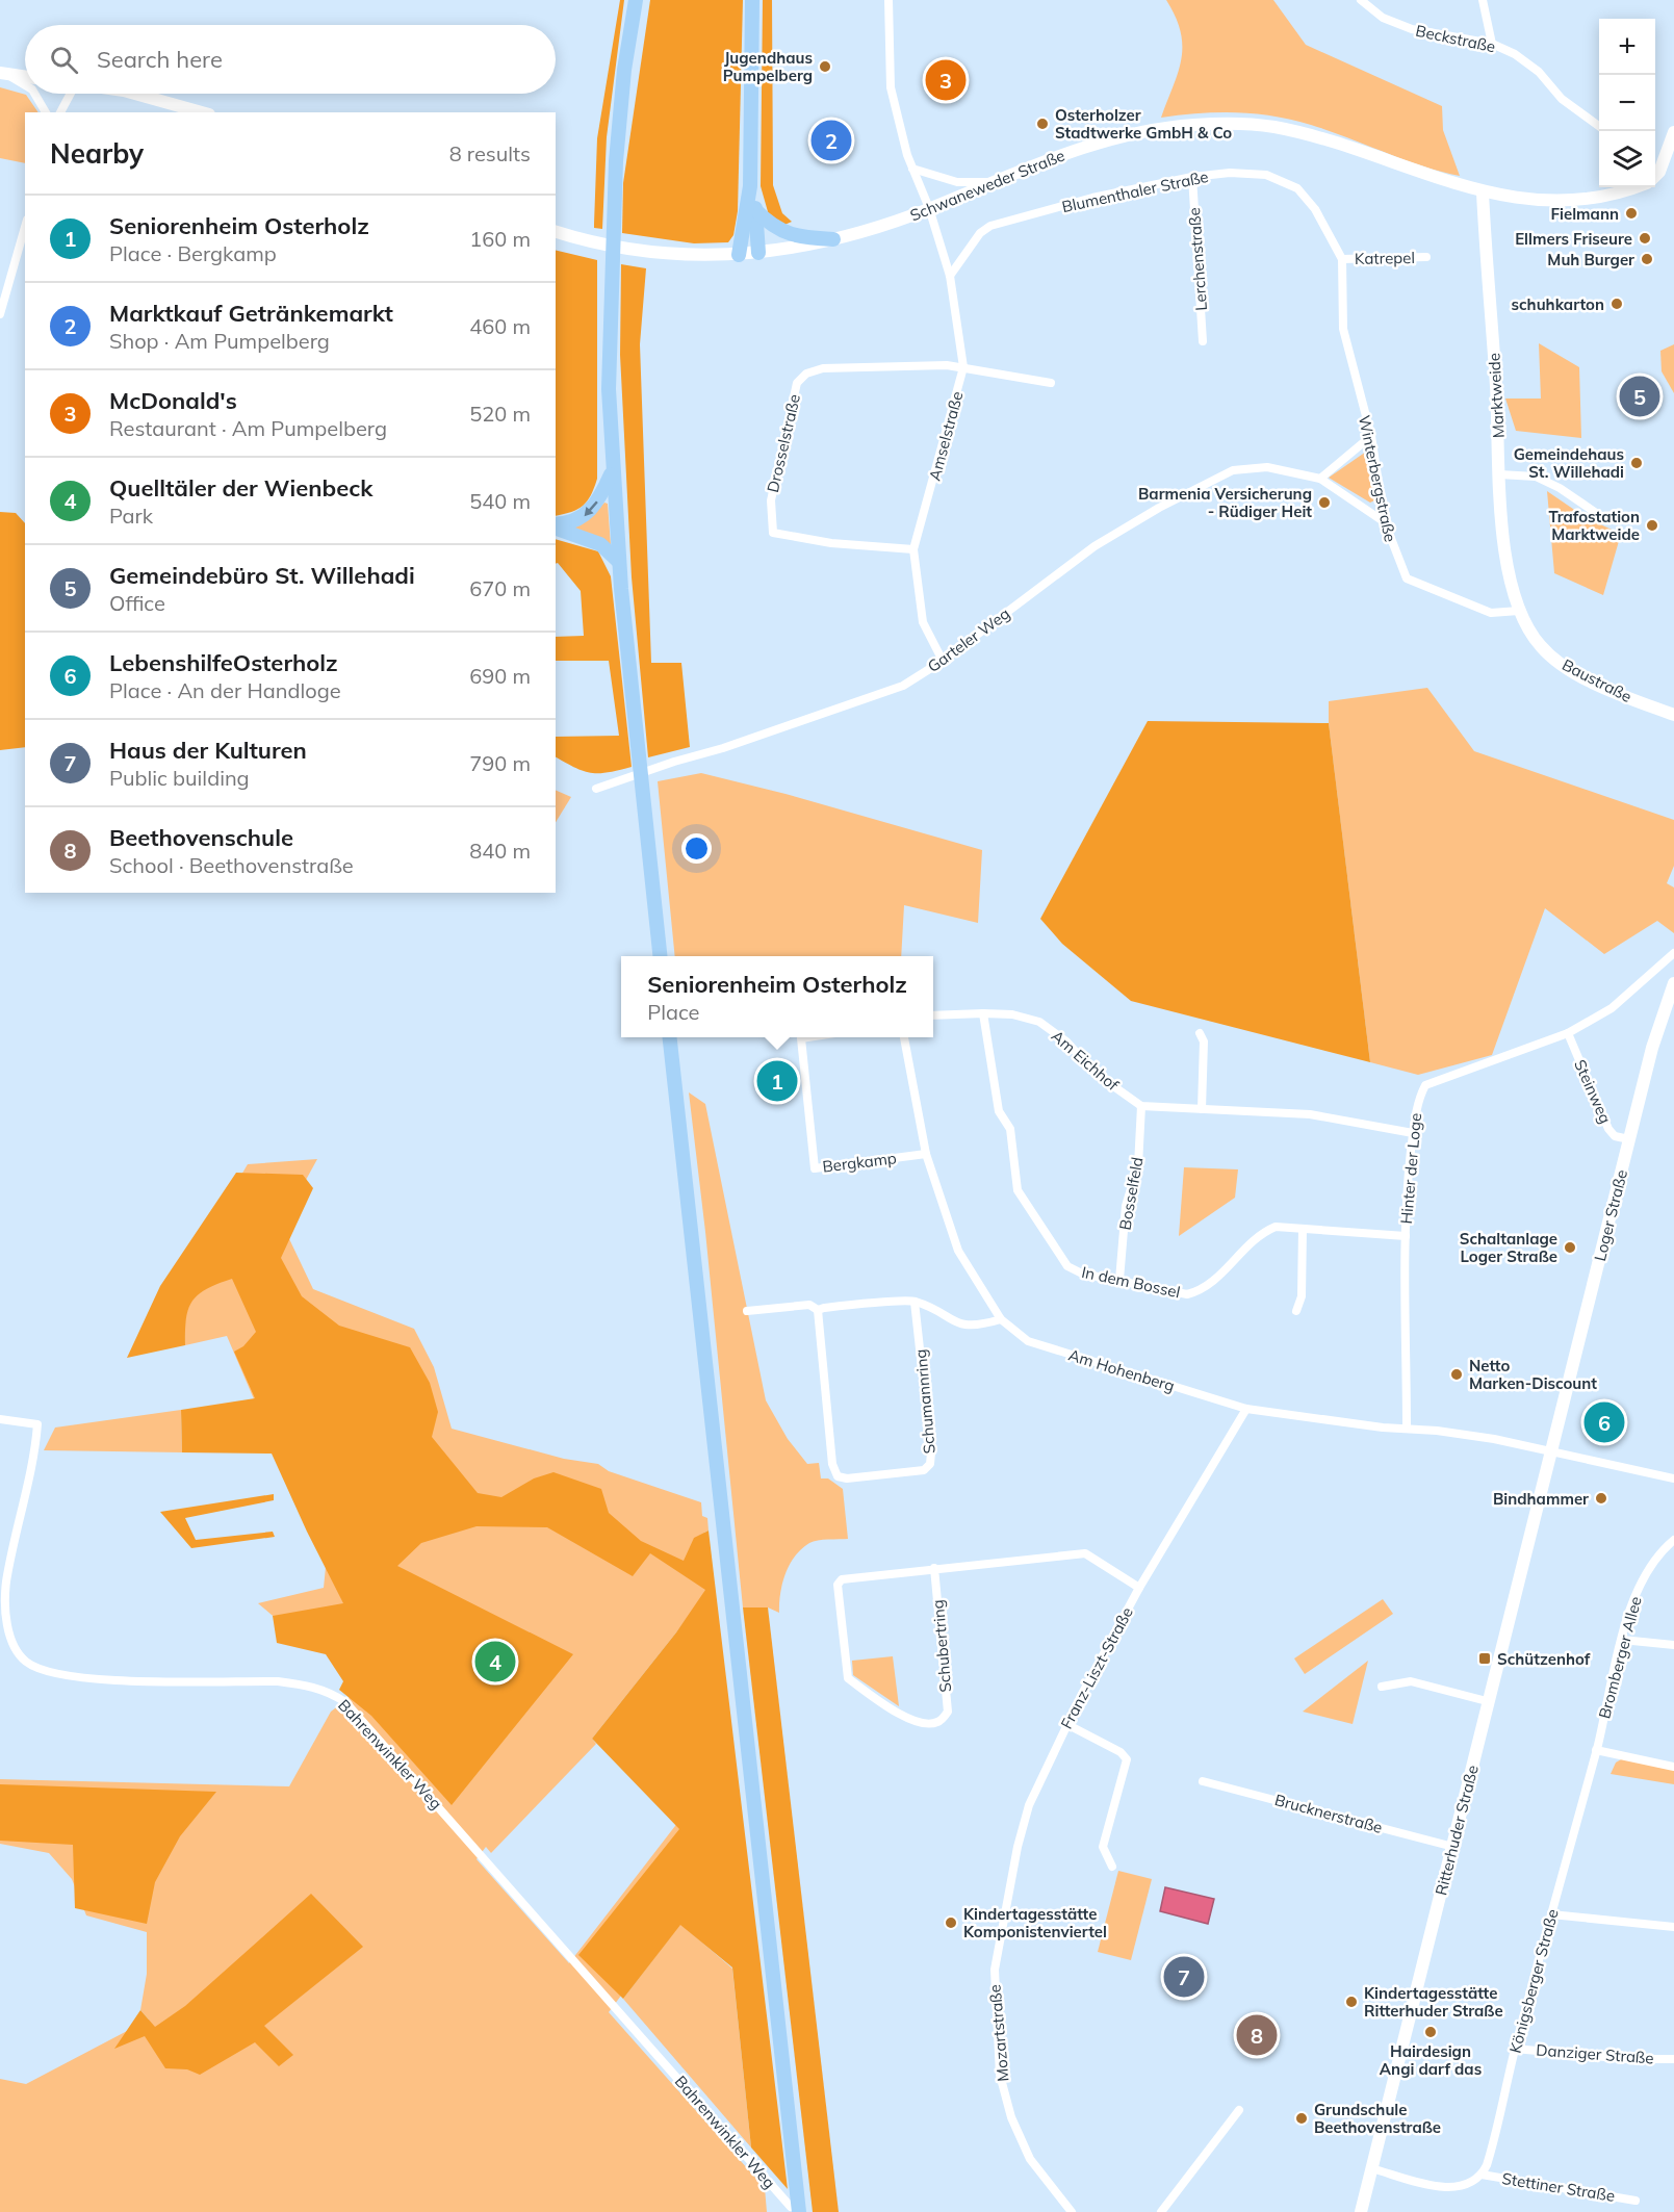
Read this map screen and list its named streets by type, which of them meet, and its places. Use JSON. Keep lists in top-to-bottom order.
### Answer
{
  "streets": {
    "street": [
      "Beckstraße",
      "Schwaneweder Straße",
      "Blumenthaler Straße",
      "Katrepel",
      "Lerchenstraße",
      "Marktweide",
      "Amselstraße",
      "Drosselstraße",
      "Winterbergstraße",
      "Garteler Weg",
      "Baustraße",
      "Am Eichhof",
      "Steinweg",
      "Bergkamp",
      "Hinter der Loge",
      "Bosselfeld",
      "Loger Straße",
      "In dem Bossel",
      "Am Hohenberg",
      "Schumannring",
      "Schubertring",
      "Bromberger Allee",
      "Franz-Liszt-Straße",
      "Bahrenwinkler Weg",
      "Brucknerstraße",
      "Ritterhuder Straße",
      "Königsberger Straße",
      "Mozartstraße",
      "Danziger Straße",
      "Stettiner Straße"
    ]
  },
  "crossings": [
    ["Schwaneweder Straße", "Marktweide"],
    ["Schwaneweder Straße", "Amselstraße"],
    ["Blumenthaler Straße", "Katrepel"],
    ["Blumenthaler Straße", "Lerchenstraße"],
    ["Blumenthaler Straße", "Amselstraße"],
    ["Blumenthaler Straße", "Winterbergstraße"],
    ["Katrepel", "Winterbergstraße"],
    ["Marktweide", "Winterbergstraße"],
    ["Marktweide", "Baustraße"],
    ["Amselstraße", "Drosselstraße"],
    ["Amselstraße", "Garteler Weg"],
    ["Winterbergstraße", "Garteler Weg"],
    ["Winterbergstraße", "Baustraße"],
    ["Am Eichhof", "Bosselfeld"],
    ["Am Eichhof", "In dem Bossel"],
    ["Steinweg", "Hinter der Loge"],
    ["Steinweg", "Loger Straße"],
    ["Bergkamp", "Am Hohenberg"],
    ["Hinter der Loge", "In dem Bossel"],
    ["Hinter der Loge", "Am Hohenberg"],
    ["Bosselfeld", "In dem Bossel"],
    ["Loger Straße", "Am Hohenberg"],
    ["Loger Straße", "Ritterhuder Straße"],
    ["Am Hohenberg", "Franz-Liszt-Straße"],
    ["Am Hohenberg", "Ritterhuder Straße"],
    ["Schubertring", "Franz-Liszt-Straße"],
    ["Bromberger Allee", "Königsberger Straße"],
    ["Franz-Liszt-Straße", "Mozartstraße"],
    ["Brucknerstraße", "Ritterhuder Straße"],
    ["Königsberger Straße", "Danziger Straße"],
    ["Königsberger Straße", "Stettiner Straße"]
  ],
  "places": {
    "other": [
      "Jugendhaus Pumpelberg",
      "Osterholzer Stadtwerke GmbH & Co",
      "Fielmann",
      "Ellmers Friseure",
      "Muh Burger",
      "schuhkarton",
      "Gemeindehaus St. Willehadi",
      "Barmenia Versicherung - Rüdiger Heit",
      "Trafostation Marktweide",
      "Schaltanlage Loger Straße",
      "Netto Marken-Discount",
      "Bindhammer",
      "Kindertagesstätte Komponistenviertel",
      "Kindertagesstätte Ritterhuder Straße",
      "Hairdesign Angi darf das",
      "Grundschule Beethovenstraße"
    ],
    "transit": ["Schützenhof"]
  },
  "page": {
    "map_buttons": ["+", "−"],
    "search": "Search here",
    "pins": [
      "3",
      "2",
      "5",
      "1",
      "6",
      "4",
      "7",
      "8"
    ],
    "heading": ["Nearby", "8 results"],
    "list": [
      {
        "mark": "1",
        "name": "Seniorenheim Osterholz",
        "note": "Place · Bergkamp",
        "value": "160 m"
      },
      {
        "mark": "2",
        "name": "Marktkauf Getränkemarkt",
        "note": "Shop · Am Pumpelberg",
        "value": "460 m"
      },
      {
        "mark": "3",
        "name": "McDonald's",
        "note": "Restaurant · Am Pumpelberg",
        "value": "520 m"
      },
      {
        "mark": "4",
        "name": "Quelltäler der Wienbeck",
        "note": "Park",
        "value": "540 m"
      },
      {
        "mark": "5",
        "name": "Gemeindebüro St. Willehadi",
        "note": "Office",
        "value": "670 m"
      },
      {
        "mark": "6",
        "name": "LebenshilfeOsterholz",
        "note": "Place · An der Handloge",
        "value": "690 m"
      },
      {
        "mark": "7",
        "name": "Haus der Kulturen",
        "note": "Public building",
        "value": "790 m"
      },
      {
        "mark": "8",
        "name": "Beethovenschule",
        "note": "School · Beethovenstraße",
        "value": "840 m"
      }
    ],
    "popup": ["Seniorenheim Osterholz", "Place"]
  }
}
